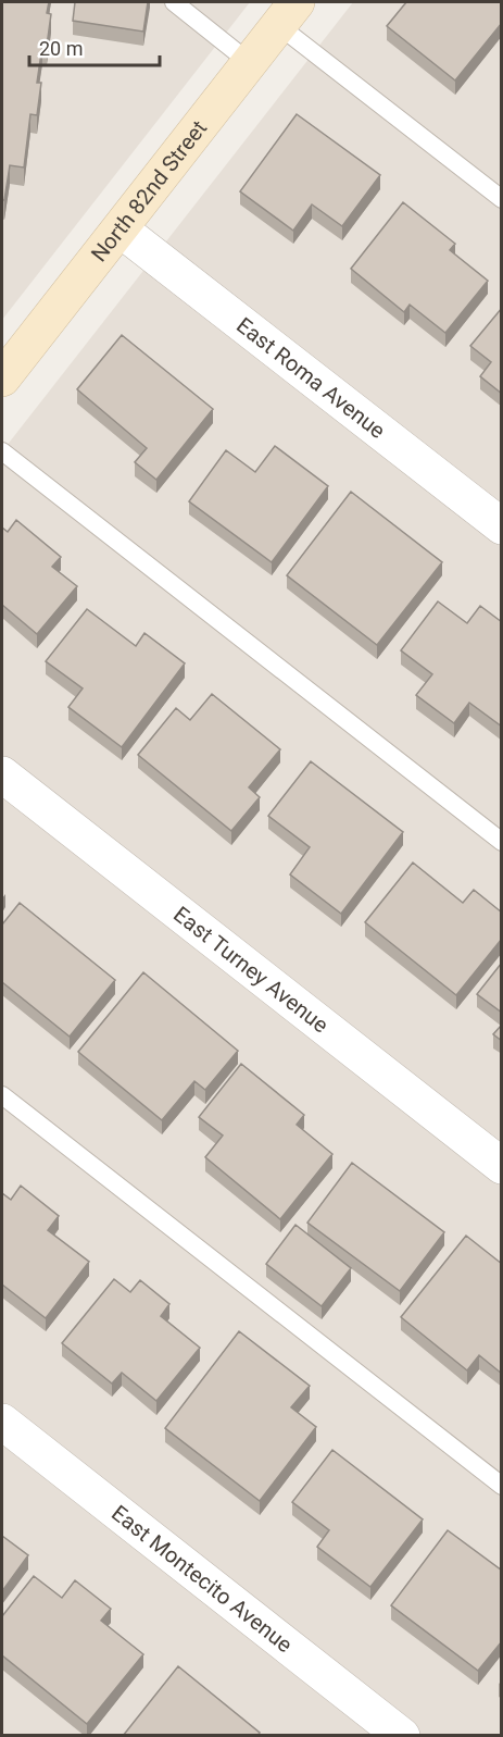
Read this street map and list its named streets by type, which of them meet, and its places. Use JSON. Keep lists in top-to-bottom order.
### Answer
{
  "streets": {
    "street": [
      "North 82nd Street",
      "East Roma Avenue",
      "East Turney Avenue",
      "East Montecito Avenue"
    ]
  },
  "crossings": [
    ["North 82nd Street", "East Roma Avenue"]
  ],
  "scale_bar": "20 m"
}
